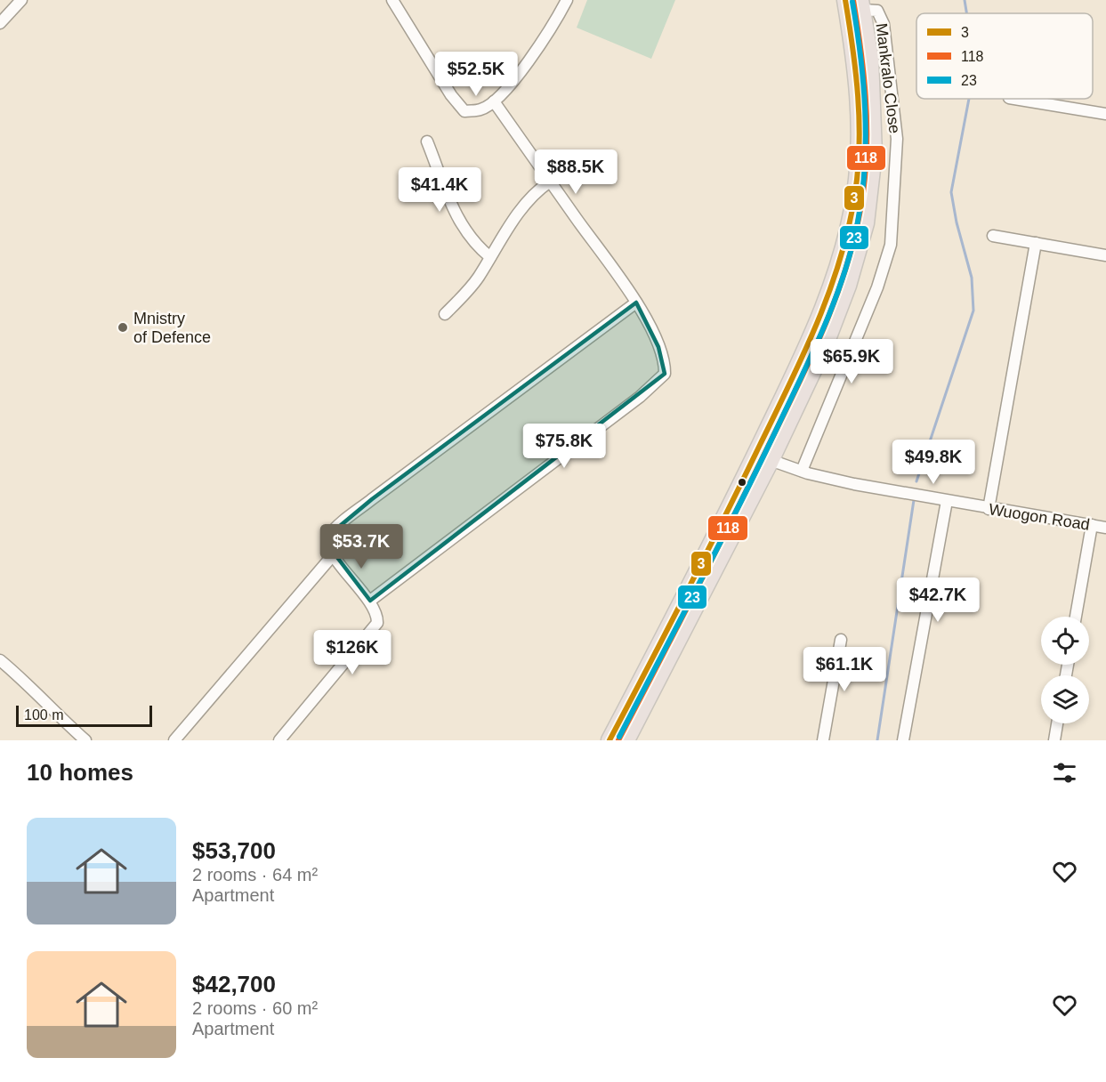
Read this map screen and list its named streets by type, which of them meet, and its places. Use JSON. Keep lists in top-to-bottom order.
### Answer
{
  "streets": {
    "street": ["Mankralo Close", "Wuogon Road"]
  },
  "crossings": [
    ["Mankralo Close", "Wuogon Road"]
  ],
  "places": ["Mnistry of Defence"],
  "lines": ["transit line 3", "transit line 118", "transit line 23"],
  "legend": ["3", "118", "23"],
  "scale_bar": "100 m",
  "page": {
    "price": [
      "$52.5K",
      "$88.5K",
      "$41.4K",
      "$65.9K",
      "$75.8K",
      "$49.8K",
      "$53.7K",
      "$42.7K",
      "$126K",
      "$61.1K"
    ],
    "scale": "100 m",
    "heading": "10 homes",
    "list": [
      {
        "name": "$53,700",
        "note": "2 rooms · 64 m² · Apartment"
      },
      {
        "name": "$42,700",
        "note": "2 rooms · 60 m² · Apartment"
      }
    ]
  }
}
